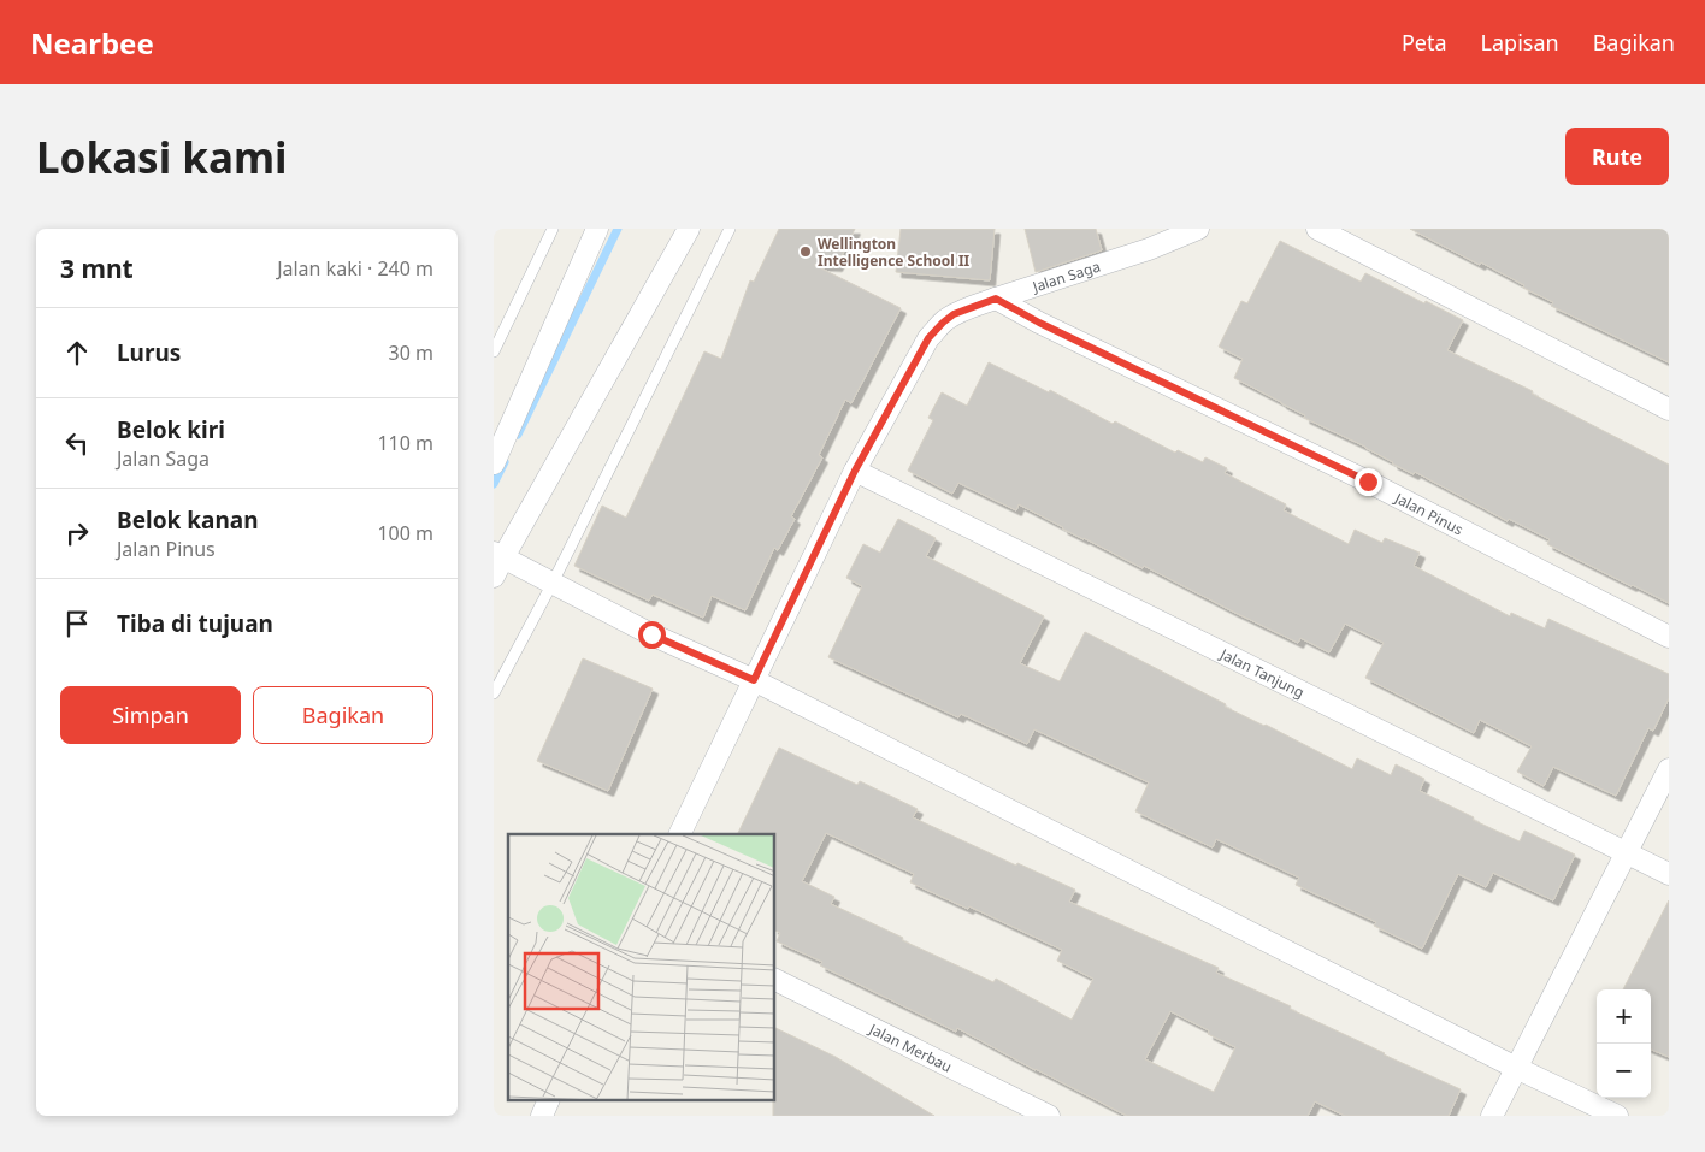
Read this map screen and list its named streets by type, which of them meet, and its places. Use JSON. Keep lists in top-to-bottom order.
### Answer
{
  "streets": {
    "street": [
      "Jalan Saga",
      "Jalan Pinus",
      "Jalan Tanjung",
      "Jalan Merbau"
    ]
  },
  "crossings": [
    ["Jalan Saga", "Jalan Pinus"],
    ["Jalan Saga", "Jalan Tanjung"]
  ],
  "places": ["Wellington Intelligence School II"],
  "page": {
    "header": "Nearbee",
    "nav": ["Peta", "Lapisan", "Bagikan"],
    "buttons": [
      "Rute",
      ["Simpan", "Bagikan"]
    ],
    "title": "Lokasi kami",
    "heading": ["3 mnt", "Jalan kaki · 240 m"],
    "list": [
      ["Lurus", "30 m"],
      ["Belok kiri", "Jalan Saga", "110 m"],
      ["Belok kanan", "Jalan Pinus", "100 m"],
      "Tiba di tujuan"
    ],
    "map_buttons": ["+", "−"]
  }
}
